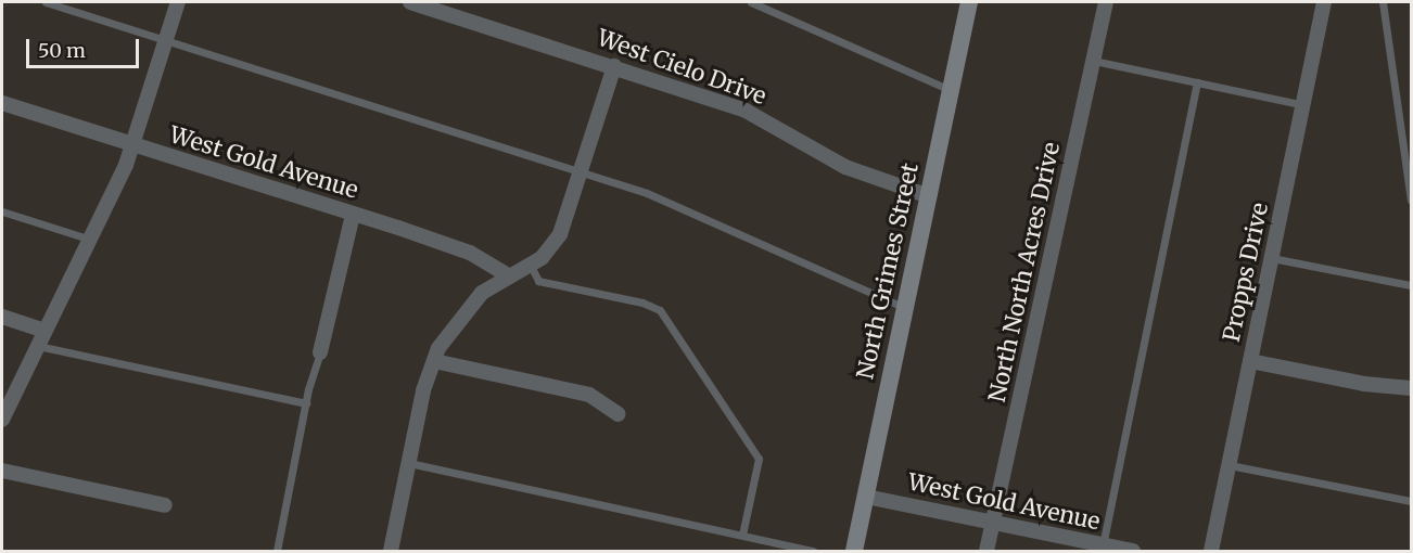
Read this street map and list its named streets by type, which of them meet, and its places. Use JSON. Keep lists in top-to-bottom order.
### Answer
{
  "streets": {
    "main road": ["North Grimes Street"],
    "street": [
      "West Cielo Drive",
      "West Gold Avenue",
      "North North Acres Drive",
      "Propps Drive"
    ]
  },
  "crossings": [
    ["West Cielo Drive", "North Grimes Street"],
    ["West Gold Avenue", "North Grimes Street"],
    ["West Gold Avenue", "North North Acres Drive"]
  ],
  "scale_bar": "50 m"
}
